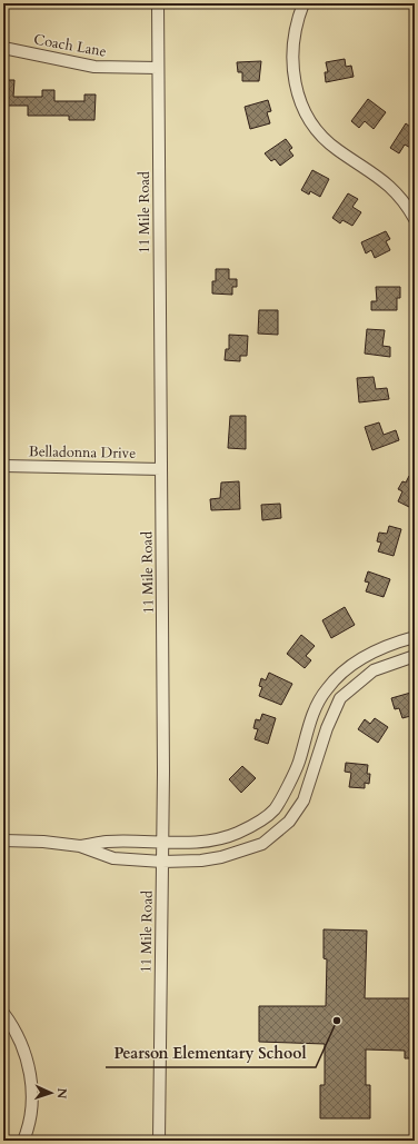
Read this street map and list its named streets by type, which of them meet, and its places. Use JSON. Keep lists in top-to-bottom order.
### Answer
{
  "streets": {
    "street": ["Coach Lane", "11 Mile Road", "Belladonna Drive"]
  },
  "crossings": [
    ["Coach Lane", "11 Mile Road"],
    ["11 Mile Road", "Belladonna Drive"]
  ],
  "places": ["Pearson Elementary School"],
  "north": "right"
}
